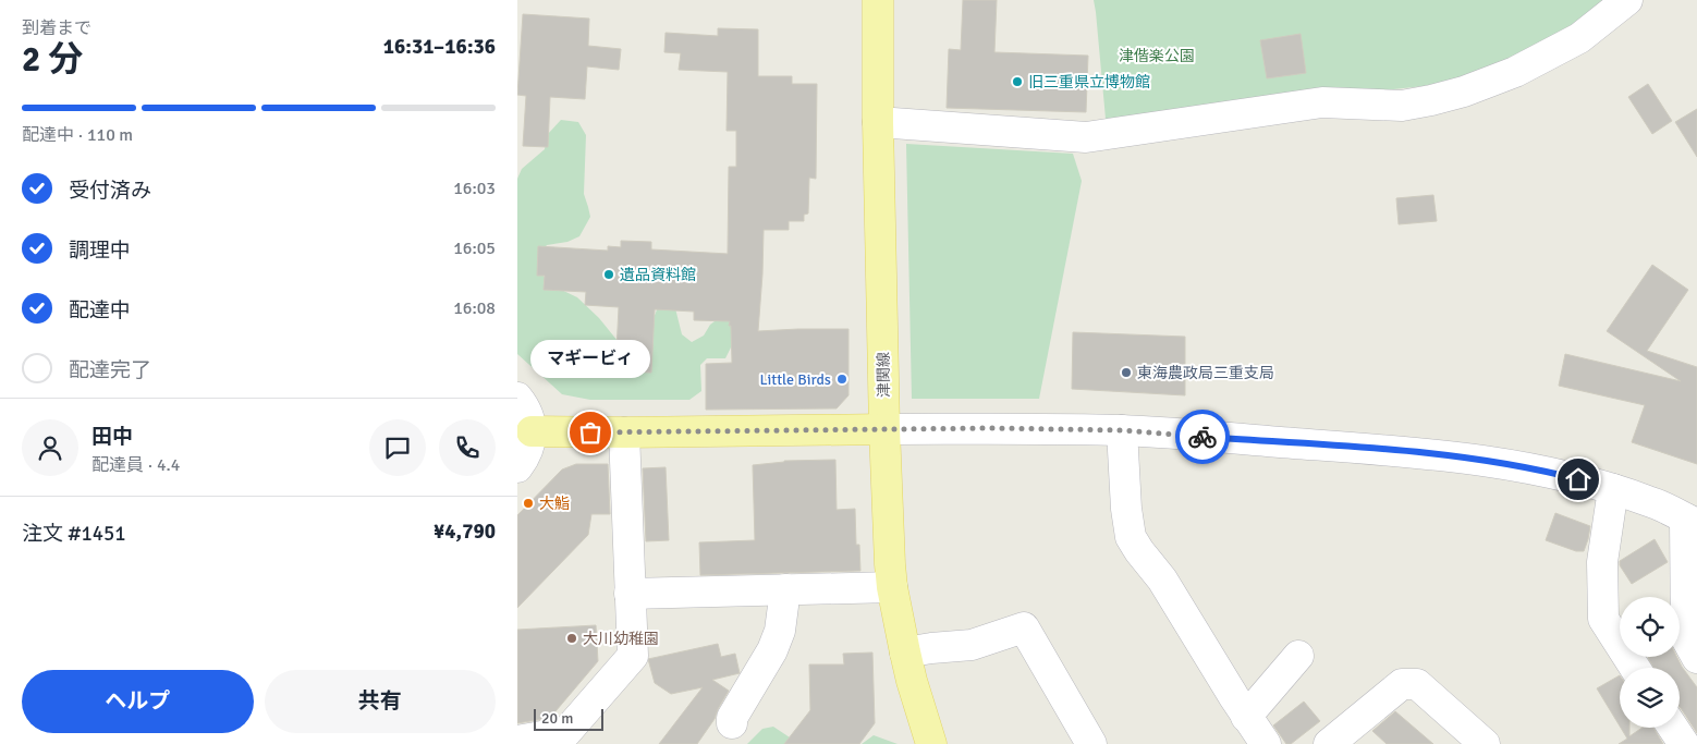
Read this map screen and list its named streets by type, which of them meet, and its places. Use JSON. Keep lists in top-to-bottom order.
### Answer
{
  "streets": {
    "main road": ["津関線"]
  },
  "parks": ["津偕楽公園"],
  "places": [
    "旧三重県立博物館",
    "遺品資料館",
    "東海農政局三重支局",
    "Little Birds",
    "マギービィ",
    "大鮨",
    "大川幼稚園"
  ],
  "scale_bar": "20 m",
  "page": {
    "heading": ["2 分", "到着まで", "16:31–16:36"],
    "panel": [
      "田中",
      "配達員 · 4.4",
      "注文 #1451",
      "¥4,790"
    ],
    "bar": "配達中 · 110 m",
    "list": [
      ["受付済み", "16:03"],
      ["調理中", "16:05"],
      ["配達中", "16:08"],
      "配達完了"
    ],
    "bubble": "マギービィ",
    "buttons": ["ヘルプ", "共有"],
    "scale": "20 m"
  }
}
